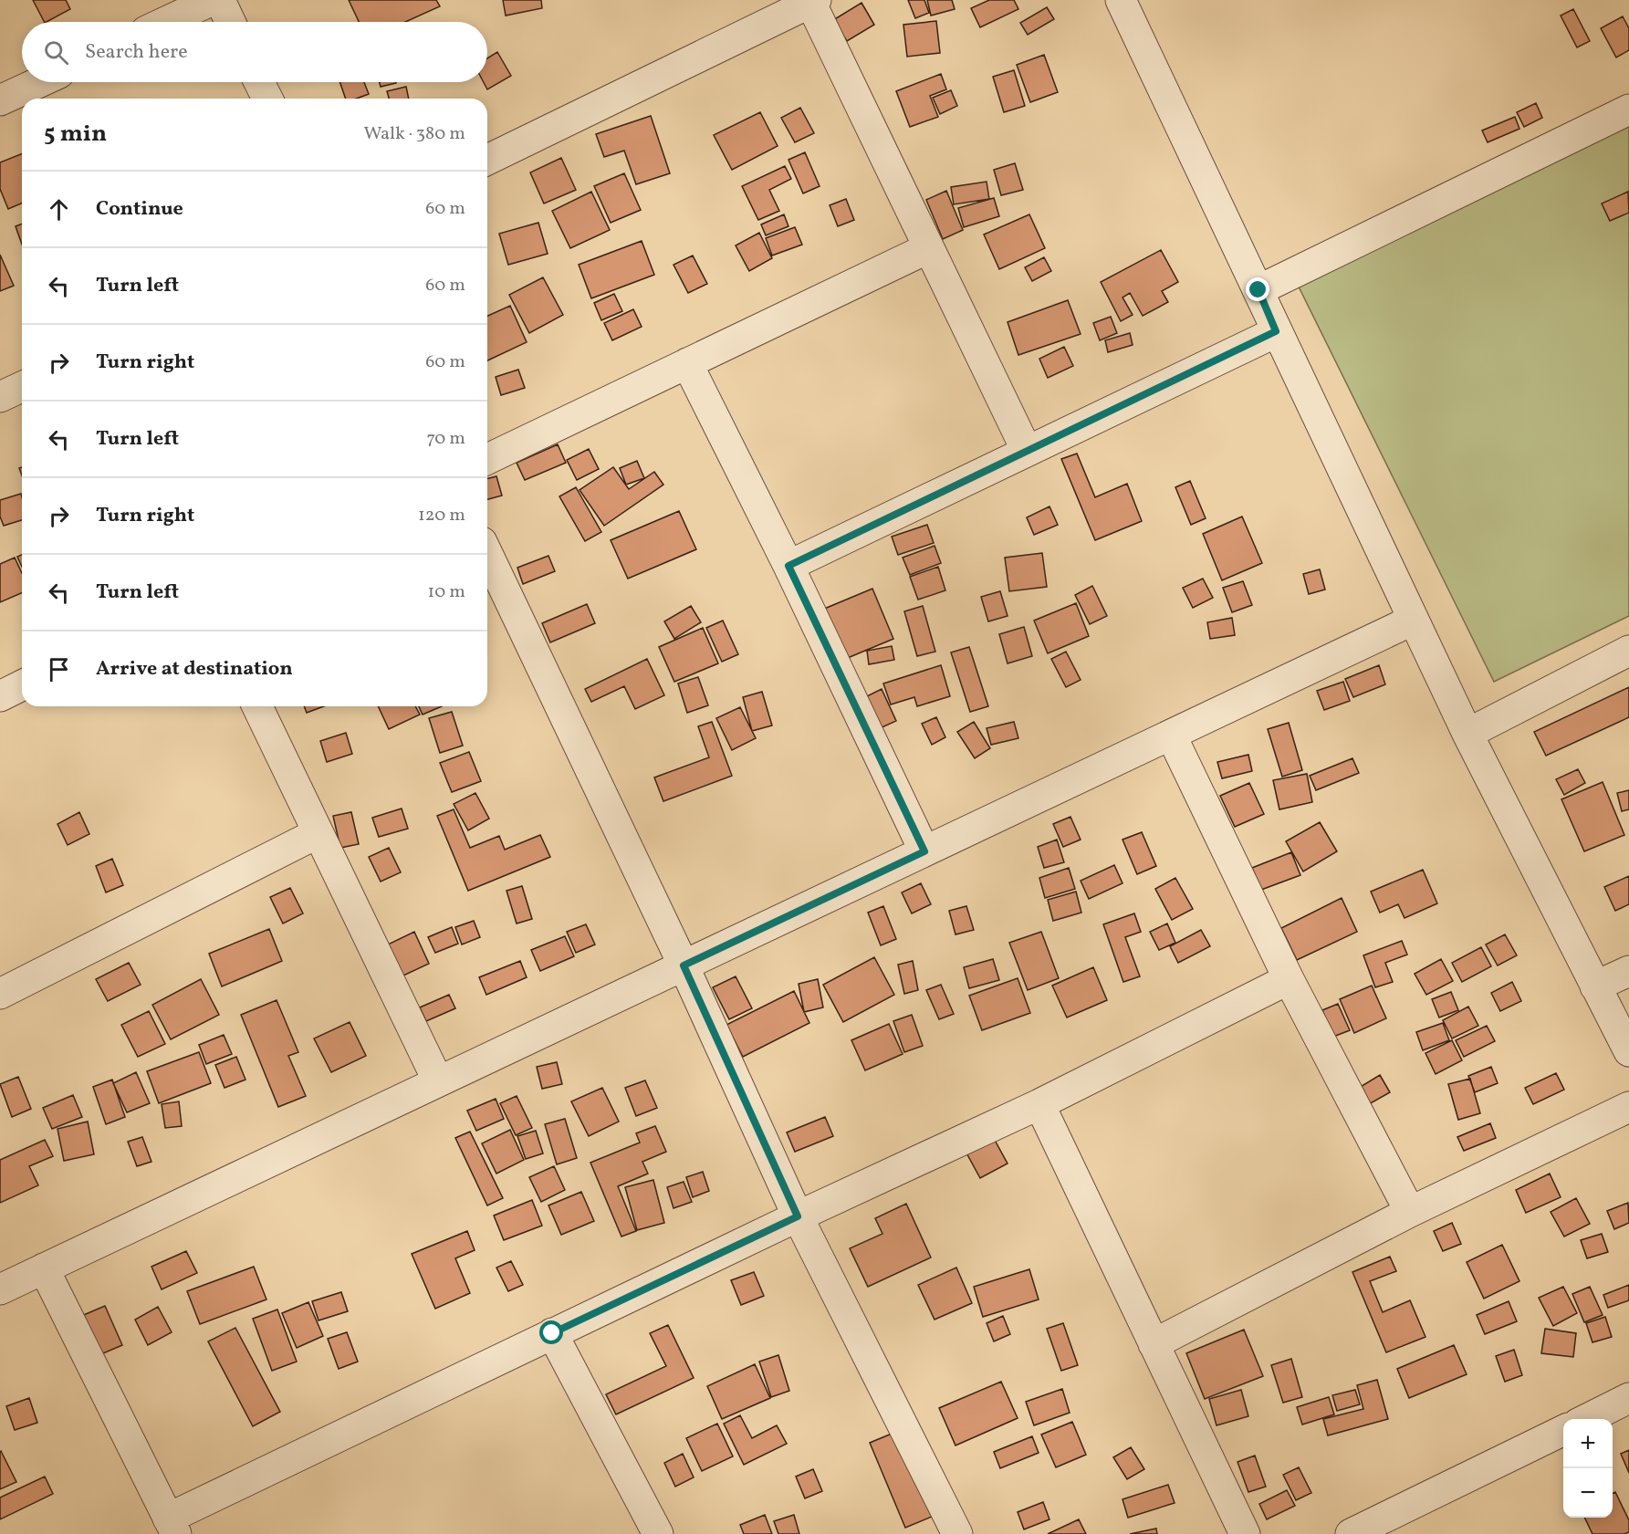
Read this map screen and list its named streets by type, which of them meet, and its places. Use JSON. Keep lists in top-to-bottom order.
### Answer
{
  "page": {
    "search": "Search here",
    "heading": ["5 min", "Walk · 380 m"],
    "list": [
      ["Continue", "60 m"],
      ["Turn left", "60 m"],
      ["Turn right", "60 m"],
      ["Turn left", "70 m"],
      ["Turn right", "120 m"],
      ["Turn left", "10 m"],
      "Arrive at destination"
    ],
    "map_buttons": ["+", "−"]
  }
}
